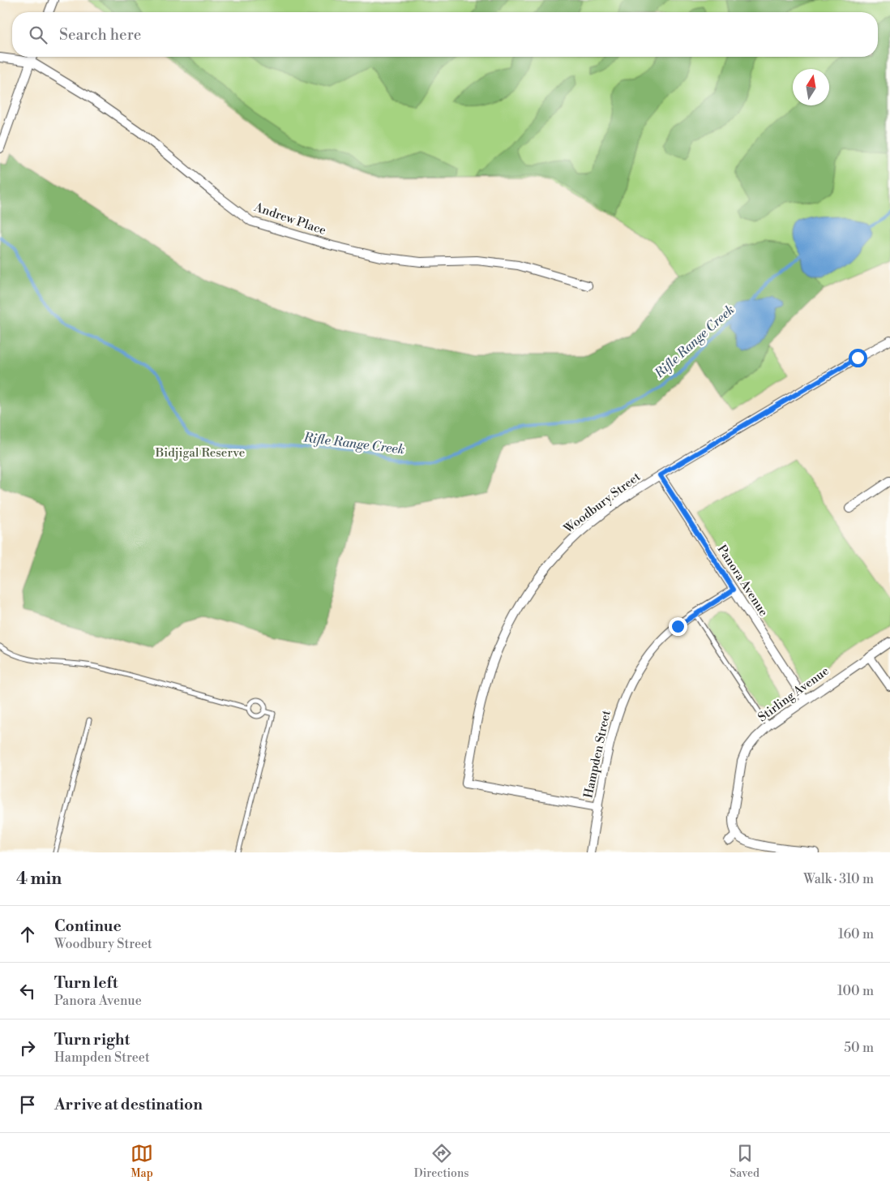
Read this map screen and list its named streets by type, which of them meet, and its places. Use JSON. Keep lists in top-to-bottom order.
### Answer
{
  "streets": {
    "street": [
      "Andrew Place",
      "Woodbury Street",
      "Panora Avenue",
      "Stirling Avenue",
      "Hampden Street"
    ]
  },
  "crossings": [
    ["Woodbury Street", "Panora Avenue"],
    ["Woodbury Street", "Hampden Street"],
    ["Panora Avenue", "Stirling Avenue"],
    ["Panora Avenue", "Hampden Street"]
  ],
  "water": ["Rifle Range Creek"],
  "parks": ["Bidjigal Reserve"],
  "north": "top",
  "page": {
    "search": "Search here",
    "heading": ["4 min", "Walk · 310 m"],
    "list": [
      ["Continue", "Woodbury Street", "160 m"],
      ["Turn left", "Panora Avenue", "100 m"],
      ["Turn right", "Hampden Street", "50 m"],
      "Arrive at destination"
    ],
    "nav": ["Map", "Directions", "Saved"]
  }
}
